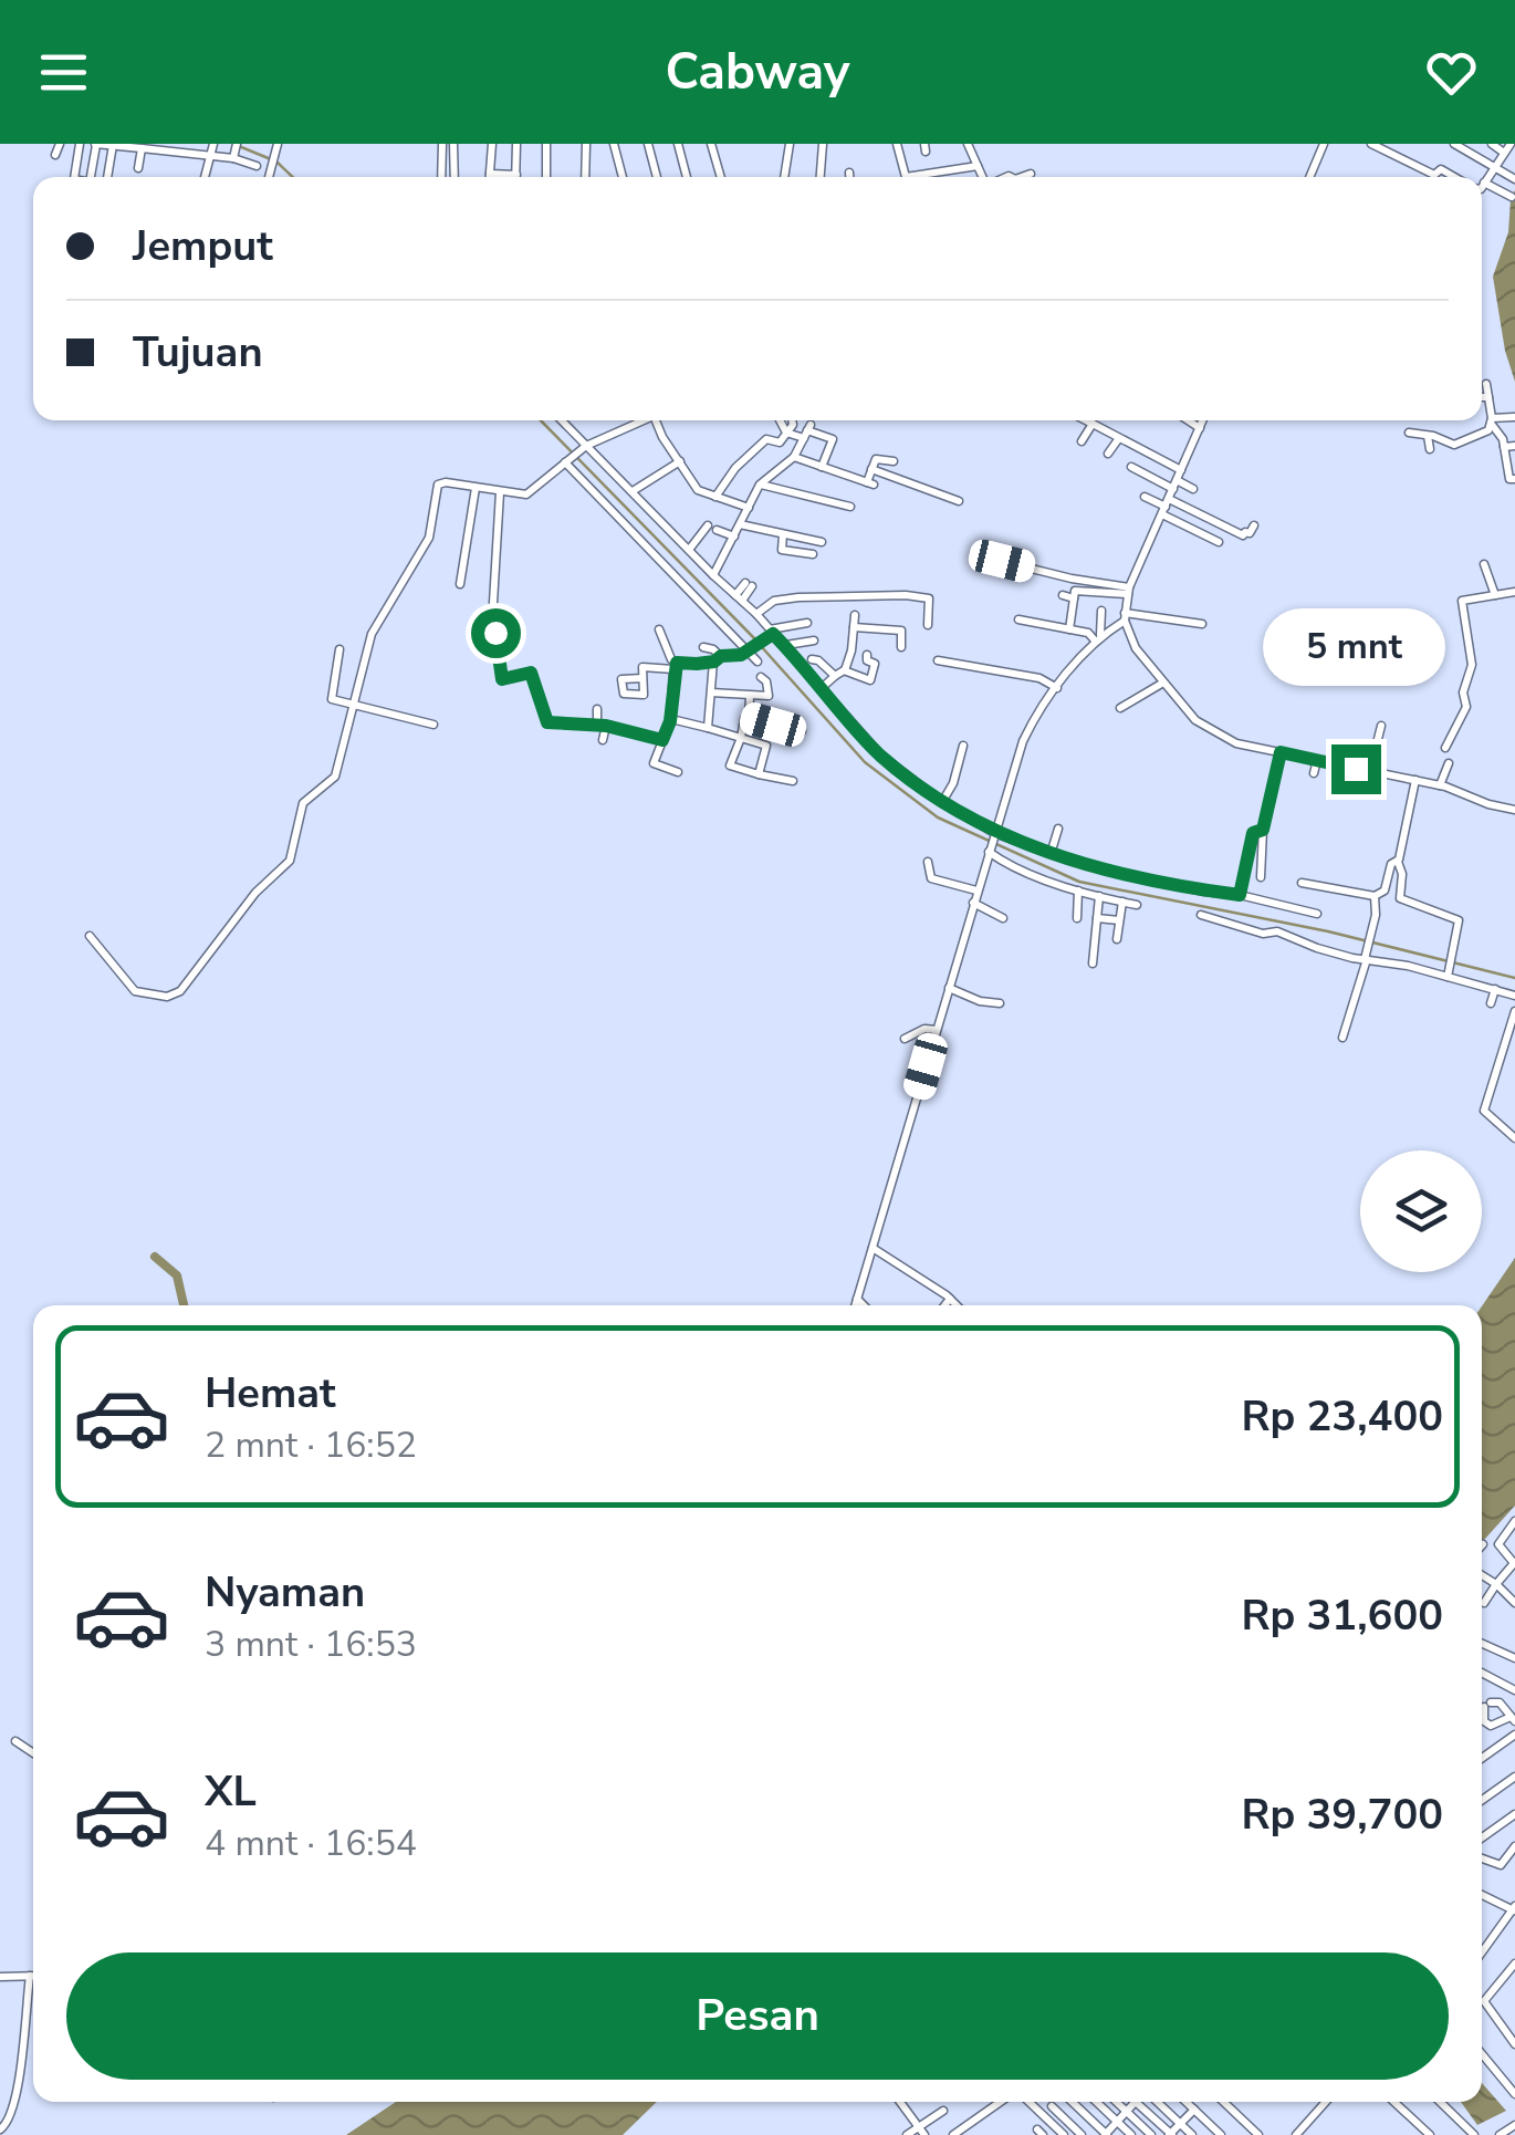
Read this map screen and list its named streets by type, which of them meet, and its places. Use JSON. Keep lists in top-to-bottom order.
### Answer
{
  "page": {
    "header": "Cabway",
    "banner": ["Jemput", "Tujuan"],
    "bubble": "5 mnt",
    "list": [
      {
        "name": "Hemat",
        "note": "2 mnt · 16:52",
        "value": "Rp 23,400"
      },
      {
        "name": "Nyaman",
        "note": "3 mnt · 16:53",
        "value": "Rp 31,600"
      },
      {
        "name": "XL",
        "note": "4 mnt · 16:54",
        "value": "Rp 39,700"
      }
    ],
    "buttons": "Pesan"
  }
}
